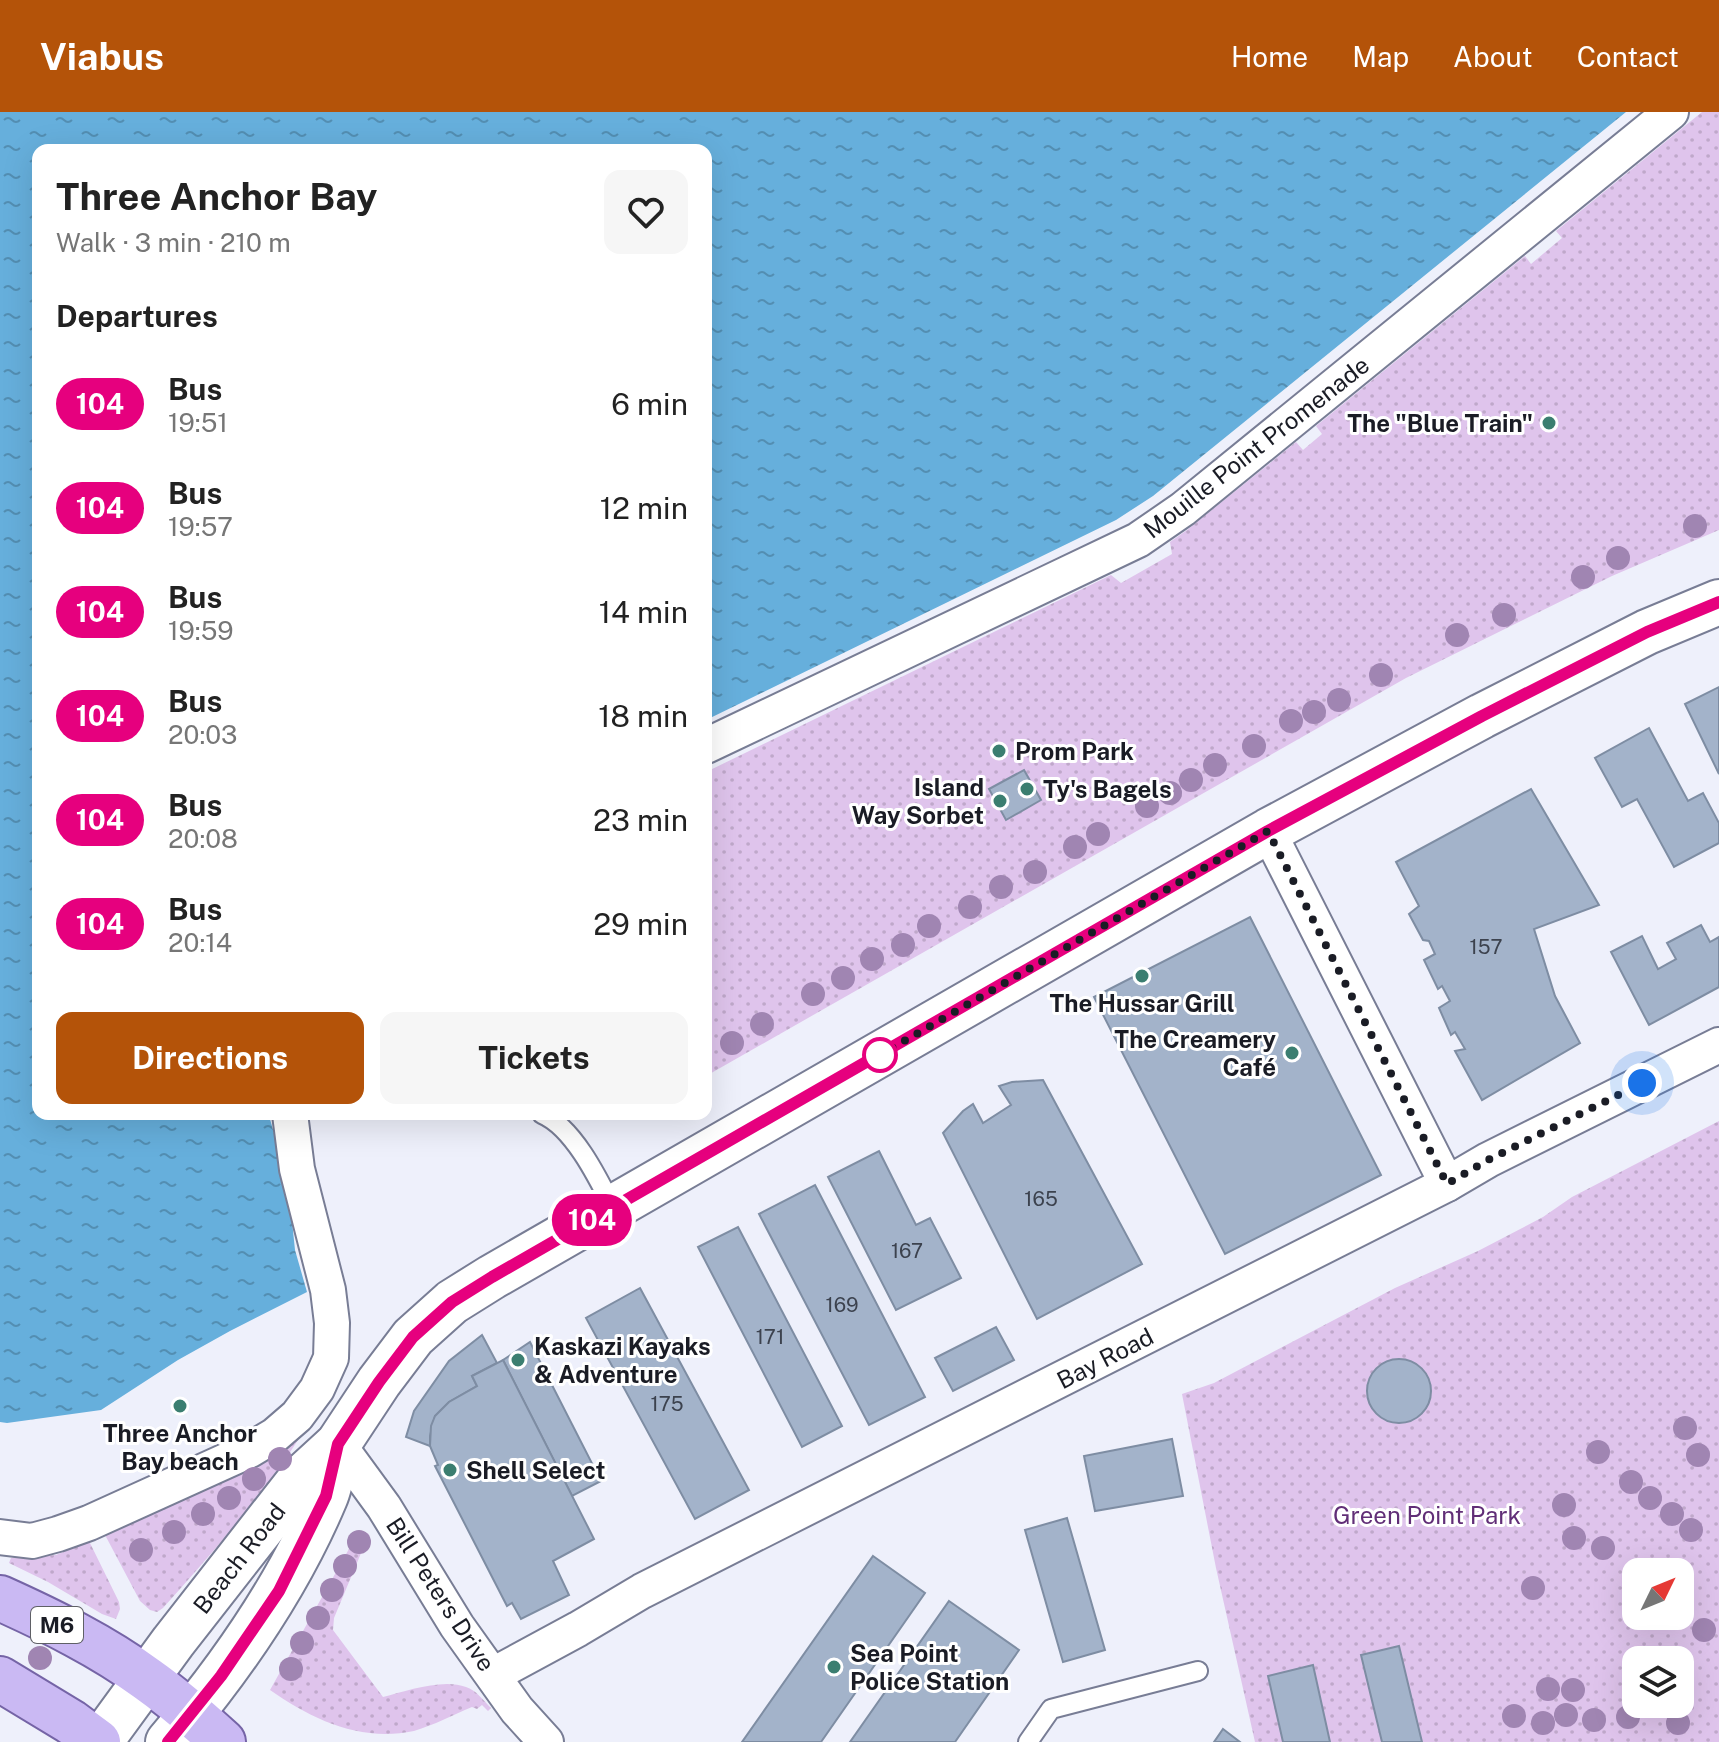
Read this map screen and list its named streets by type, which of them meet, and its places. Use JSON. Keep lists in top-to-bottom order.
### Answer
{
  "streets": {
    "main road": ["Beach Road", "M6"],
    "street": ["Mouille Point Promenade", "Bay Road", "Bill Peters Drive"]
  },
  "crossings": [
    ["Bay Road", "Bill Peters Drive"],
    ["Beach Road", "Bill Peters Drive"]
  ],
  "parks": ["Green Point Park"],
  "places": [
    "The \"Blue Train\"",
    "Prom Park",
    "Ty's Bagels",
    "Island Way Sorbet",
    "The Hussar Grill",
    "The Creamery Café",
    "Kaskazi Kayaks & Adventure",
    "Three Anchor Bay beach",
    "Shell Select",
    "Sea Point Police Station"
  ],
  "lines": ["bus line 104"],
  "house_numbers": [
    "157",
    "165",
    "167",
    "169",
    "171",
    "175"
  ],
  "north": "top right",
  "page": {
    "header": "Viabus",
    "nav": [
      "Home",
      "Map",
      "About",
      "Contact"
    ],
    "on_map": "104",
    "heading": [
      ["Three Anchor Bay", "Walk · 3 min · 210 m"],
      "Departures"
    ],
    "list": [
      {
        "mark": "104",
        "name": "Bus",
        "note": "19:51",
        "value": "6 min"
      },
      {
        "mark": "104",
        "name": "Bus",
        "note": "19:57",
        "value": "12 min"
      },
      {
        "mark": "104",
        "name": "Bus",
        "note": "19:59",
        "value": "14 min"
      },
      {
        "mark": "104",
        "name": "Bus",
        "note": "20:03",
        "value": "18 min"
      },
      {
        "mark": "104",
        "name": "Bus",
        "note": "20:08",
        "value": "23 min"
      },
      {
        "mark": "104",
        "name": "Bus",
        "note": "20:14",
        "value": "29 min"
      }
    ],
    "buttons": ["Directions", "Tickets"]
  }
}
